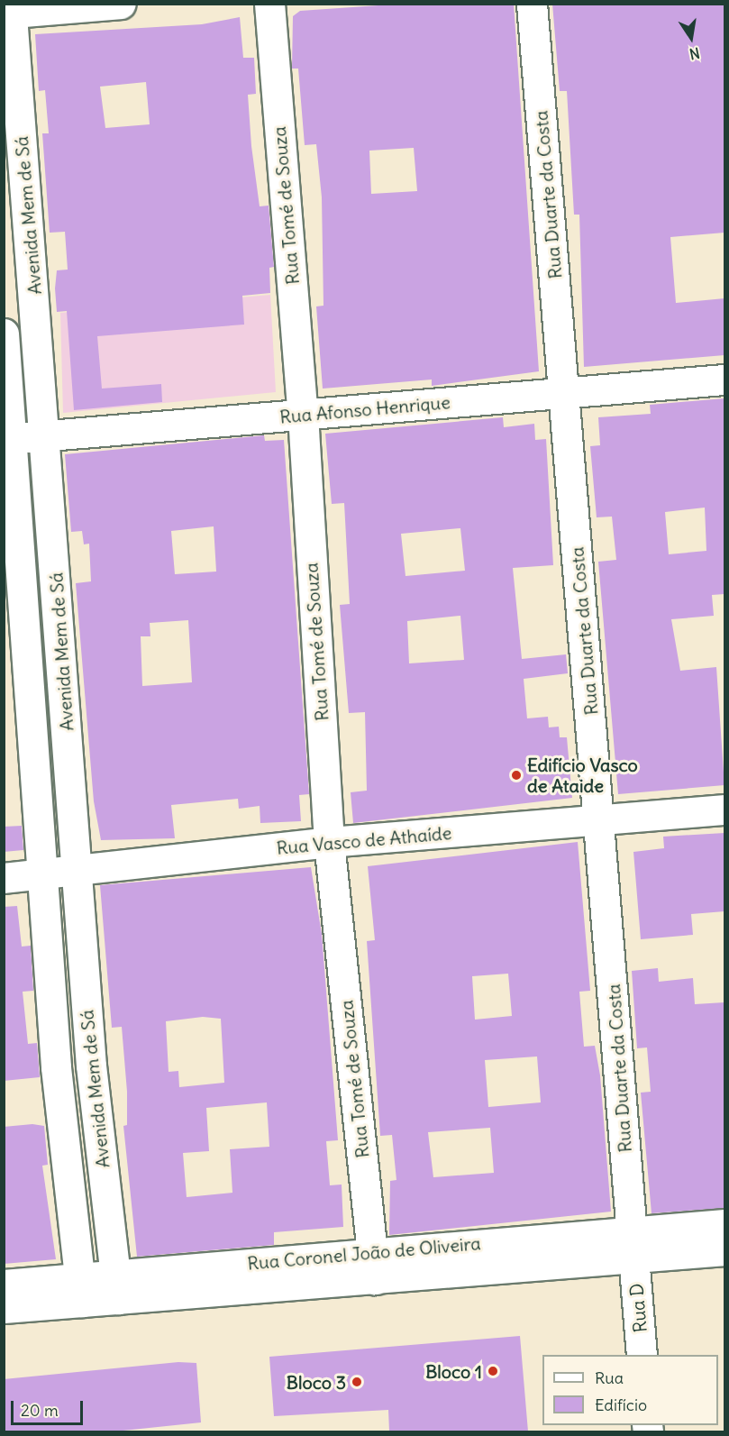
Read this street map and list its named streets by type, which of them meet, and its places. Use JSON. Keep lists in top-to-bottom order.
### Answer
{
  "streets": {
    "street": [
      "Rua Duarte da Costa",
      "Rua Tomé de Souza",
      "Avenida Mem de Sá",
      "Rua Afonso Henrique",
      "Rua Vasco de Athaíde",
      "Rua Coronel João de Oliveira",
      "Rua D"
    ]
  },
  "crossings": [
    ["Rua Duarte da Costa", "Rua Afonso Henrique"],
    ["Rua Duarte da Costa", "Rua Vasco de Athaíde"],
    ["Rua Duarte da Costa", "Rua Coronel João de Oliveira"],
    ["Rua Duarte da Costa", "Rua D"],
    ["Rua Tomé de Souza", "Rua Afonso Henrique"],
    ["Rua Tomé de Souza", "Rua Vasco de Athaíde"],
    ["Rua Tomé de Souza", "Rua Coronel João de Oliveira"],
    ["Avenida Mem de Sá", "Rua Afonso Henrique"],
    ["Avenida Mem de Sá", "Rua Vasco de Athaíde"],
    ["Avenida Mem de Sá", "Rua Coronel João de Oliveira"],
    ["Rua Coronel João de Oliveira", "Rua D"]
  ],
  "places": ["Edifício Vasco de Ataide", "Bloco 1", "Bloco 3"],
  "legend": ["Rua", "Edifício"],
  "scale_bar": "20 m",
  "north": "bottom"
}
